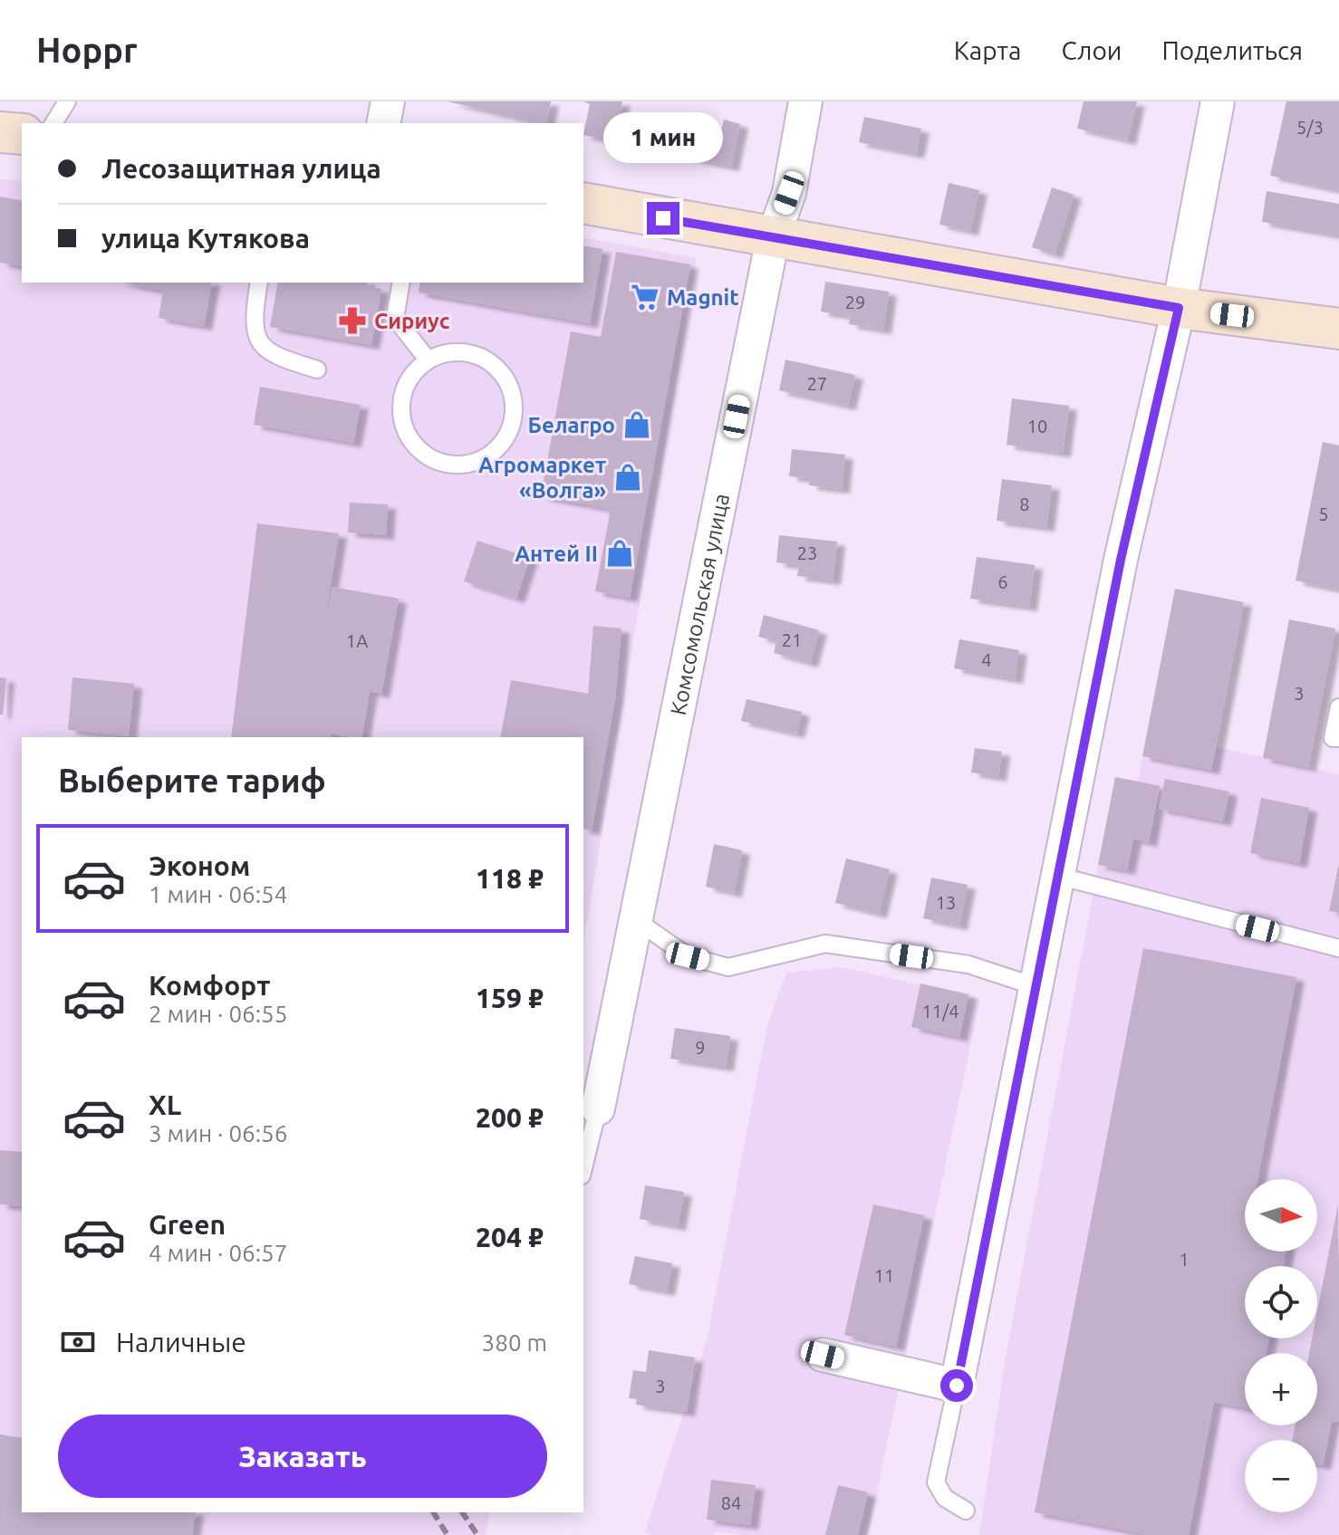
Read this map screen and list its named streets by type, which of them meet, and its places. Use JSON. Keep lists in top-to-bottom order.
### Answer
{
  "streets": {
    "street": ["Комсомольская улица"]
  },
  "places": {
    "supermarket": ["Magnit"],
    "pharmacy": ["Сириус"],
    "shop": ["Белагро", "Агромаркет «Волга»", "Антей II"]
  },
  "house_numbers": [
    "5/3",
    "29",
    "27",
    "10",
    "8",
    "5",
    "23",
    "6",
    "21",
    "1А",
    "4",
    "3",
    "13",
    "11/4",
    "9",
    "1",
    "11",
    "3",
    "84"
  ],
  "north": "right",
  "page": {
    "header": "Hoppr",
    "nav": ["Карта", "Слои", "Поделиться"],
    "bubble": "1 мин",
    "banner": ["Лесозащитная улица", "улица Кутякова"],
    "heading": "Выберите тариф",
    "list": [
      {
        "name": "Эконом",
        "note": "1 мин · 06:54",
        "value": "118 ₽"
      },
      {
        "name": "Комфорт",
        "note": "2 мин · 06:55",
        "value": "159 ₽"
      },
      {
        "name": "XL",
        "note": "3 мин · 06:56",
        "value": "200 ₽"
      },
      {
        "name": "Green",
        "note": "4 мин · 06:57",
        "value": "204 ₽"
      }
    ],
    "map_buttons": ["+", "−"],
    "pay": ["Наличные", "380 m"],
    "buttons": "Заказать"
  }
}
